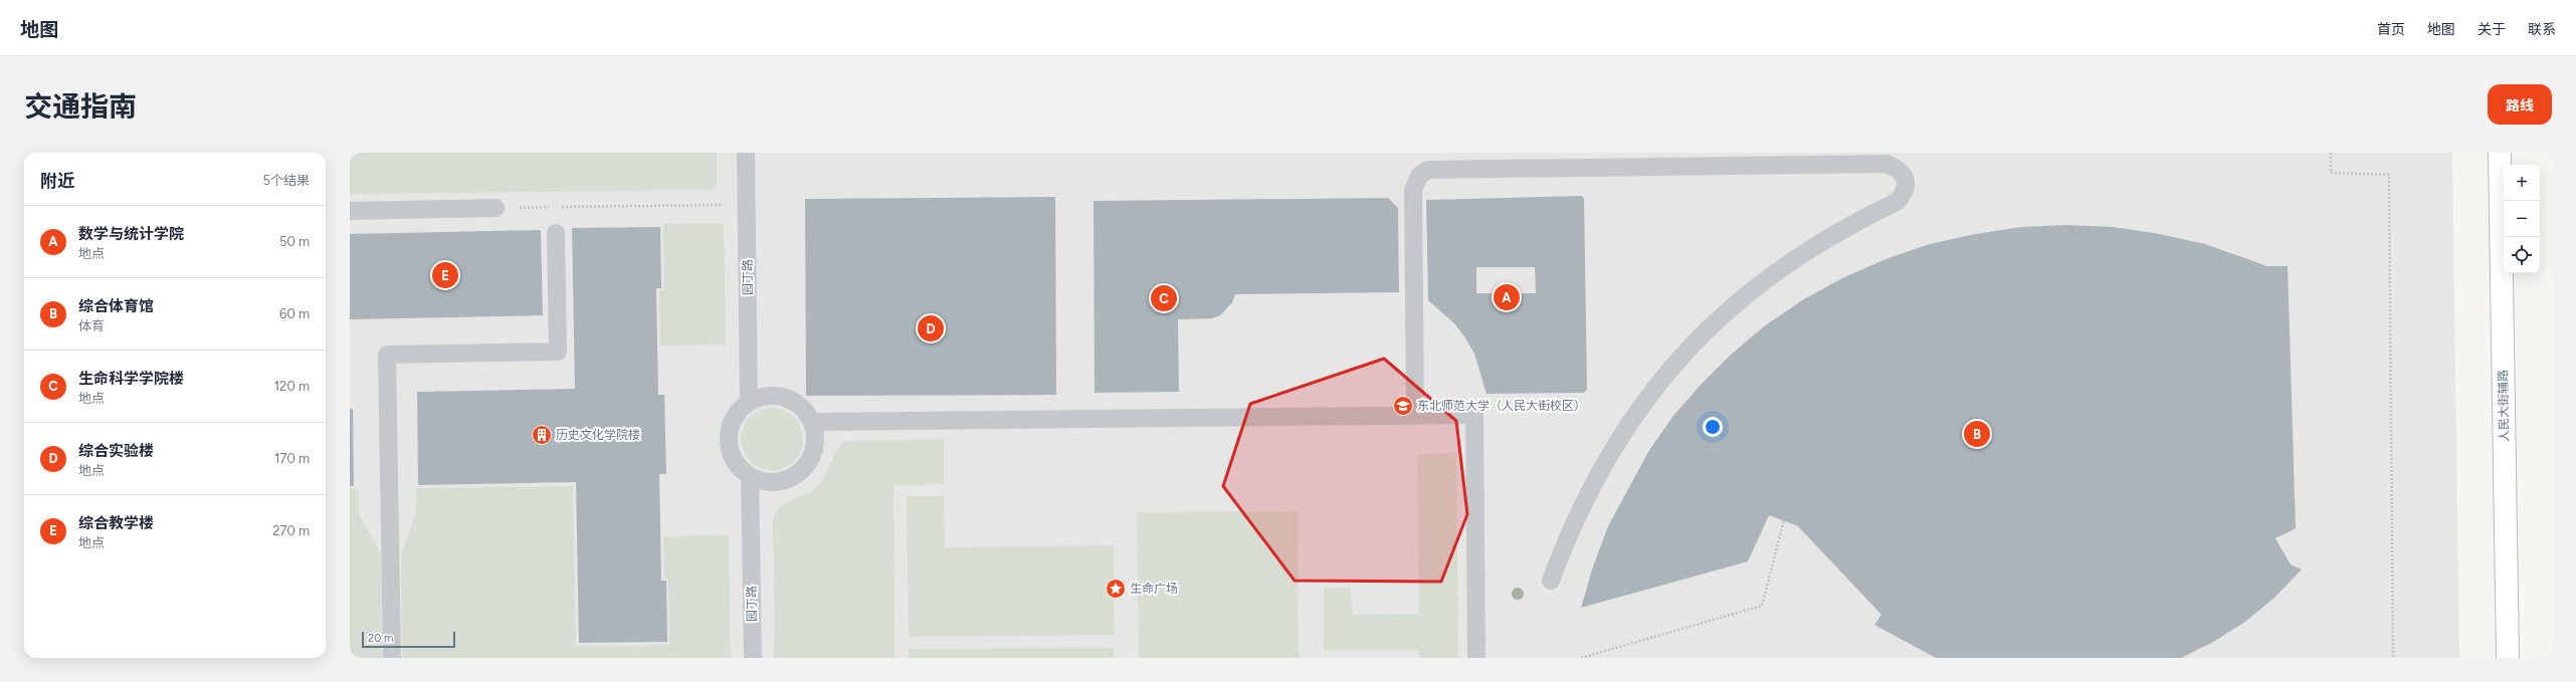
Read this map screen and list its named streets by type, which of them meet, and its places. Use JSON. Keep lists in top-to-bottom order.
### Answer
{
  "streets": {
    "main road": ["人民大街辅路"],
    "lane": ["园丁路"]
  },
  "places": {
    "school or university": ["东北师范大学（人民大街校区）"],
    "building": ["历史文化学院楼"],
    "place": ["生命广场"]
  },
  "scale_bar": "20 m",
  "page": {
    "header": "地图",
    "nav": [
      "首页",
      "地图",
      "关于",
      "联系"
    ],
    "title": "交通指南",
    "buttons": "路线",
    "heading": ["附近", "5个结果"],
    "map_buttons": ["+", "−"],
    "list": [
      {
        "mark": "A",
        "name": "数学与统计学院",
        "note": "地点",
        "value": "50 m"
      },
      {
        "mark": "B",
        "name": "综合体育馆",
        "note": "体育",
        "value": "60 m"
      },
      {
        "mark": "C",
        "name": "生命科学学院楼",
        "note": "地点",
        "value": "120 m"
      },
      {
        "mark": "D",
        "name": "综合实验楼",
        "note": "地点",
        "value": "170 m"
      },
      {
        "mark": "E",
        "name": "综合教学楼",
        "note": "地点",
        "value": "270 m"
      }
    ],
    "pins": [
      "E",
      "A",
      "C",
      "D",
      "B"
    ],
    "scale": "20 m"
  }
}
